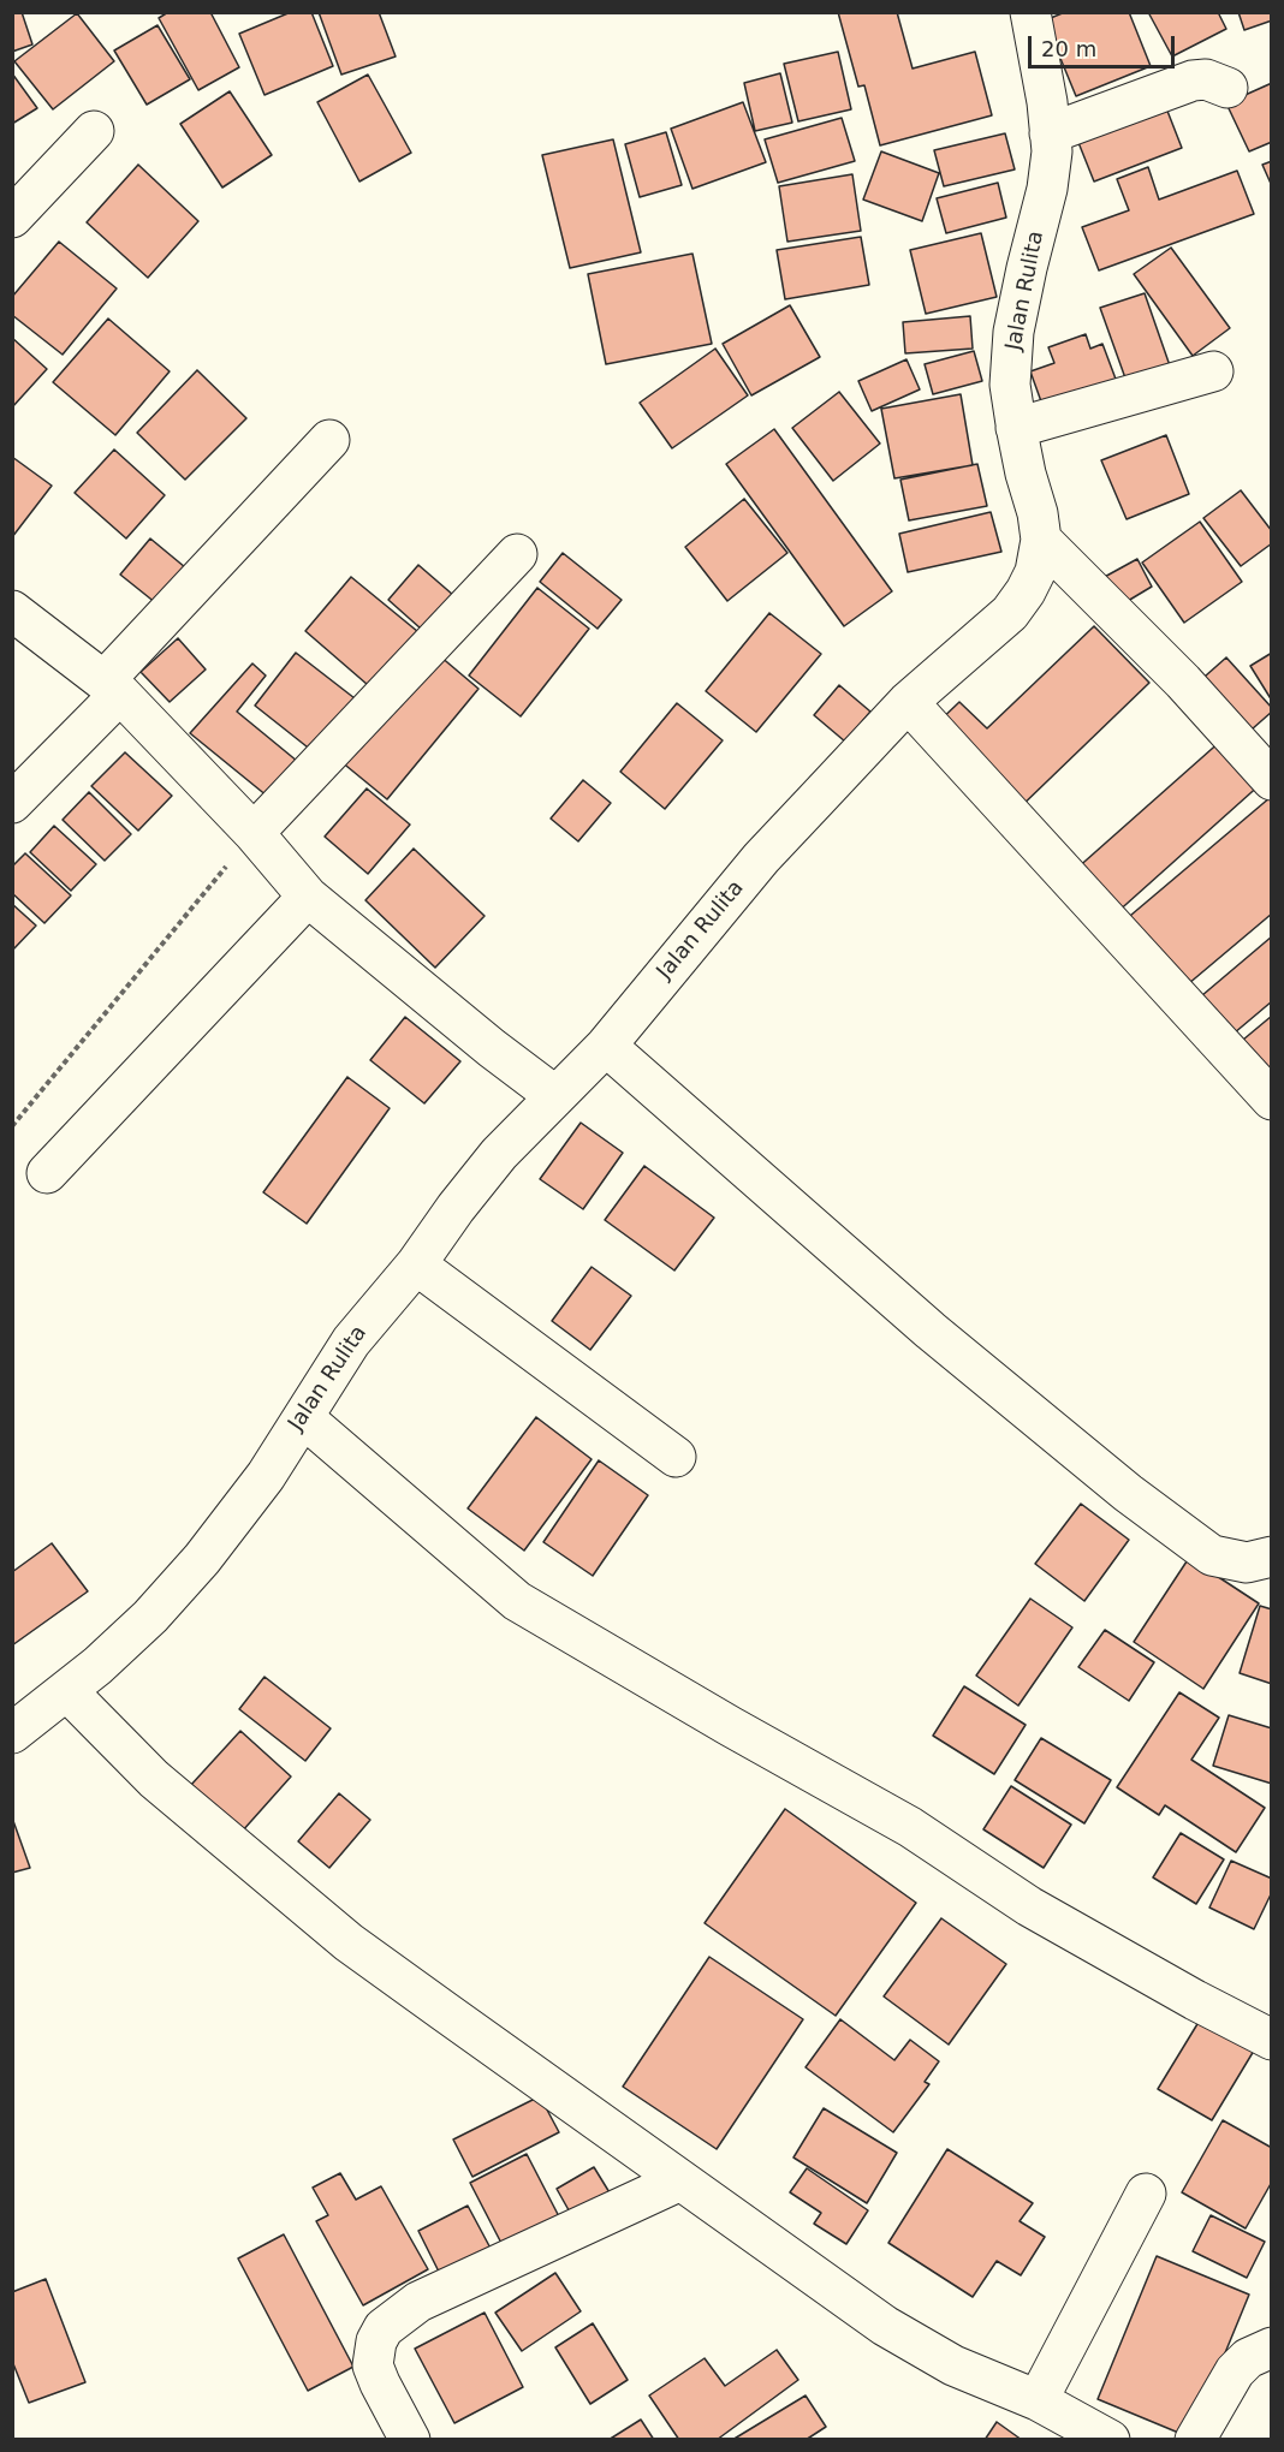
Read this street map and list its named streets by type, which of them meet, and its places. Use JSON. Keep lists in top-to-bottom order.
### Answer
{
  "streets": {
    "street": ["Jalan Rulita"]
  },
  "scale_bar": "20 m"
}
